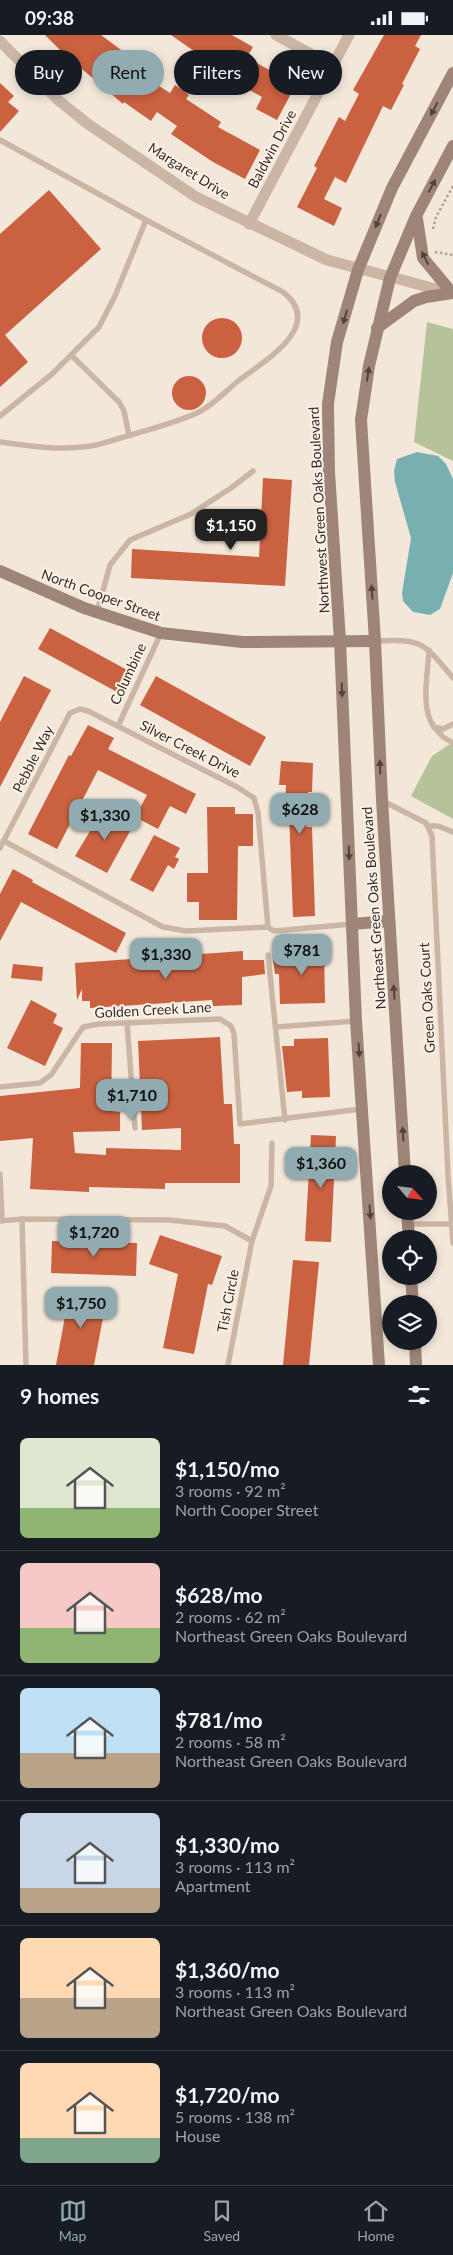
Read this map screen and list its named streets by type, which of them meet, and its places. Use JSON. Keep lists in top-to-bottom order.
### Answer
{
  "streets": {
    "main road": ["Northwest Green Oaks Boulevard", "North Cooper Street", "Northeast Green Oaks Boulevard"],
    "street": ["Baldwin Drive", "Margaret Drive"],
    "lane": [
      "Columbine",
      "Silver Creek Drive",
      "Pebble Way",
      "Green Oaks Court",
      "Golden Creek Lane",
      "Tish Circle"
    ]
  },
  "crossings": [
    ["Baldwin Drive", "Margaret Drive"],
    ["Margaret Drive", "Northwest Green Oaks Boulevard"],
    ["Northwest Green Oaks Boulevard", "North Cooper Street"],
    ["Northwest Green Oaks Boulevard", "Northeast Green Oaks Boulevard"],
    ["North Cooper Street", "Columbine"],
    ["North Cooper Street", "Northeast Green Oaks Boulevard"],
    ["Columbine", "Silver Creek Drive"],
    ["Silver Creek Drive", "Pebble Way"],
    ["Northeast Green Oaks Boulevard", "Golden Creek Lane"]
  ],
  "north": "bottom right",
  "page": {
    "status": "09:38",
    "chip": [
      "Buy",
      "Rent",
      "Filters",
      "New"
    ],
    "price": [
      "$1,150",
      "$628",
      "$1,330",
      "$781",
      "$1,330",
      "$1,710",
      "$1,360",
      "$1,720",
      "$1,750"
    ],
    "heading": "9 homes",
    "list": [
      {
        "name": "$1,150/mo",
        "note": "3 rooms · 92 m² · North Cooper Street"
      },
      {
        "name": "$628/mo",
        "note": "2 rooms · 62 m² · Northeast Green Oaks Boulevard"
      },
      {
        "name": "$781/mo",
        "note": "2 rooms · 58 m² · Northeast Green Oaks Boulevard"
      },
      {
        "name": "$1,330/mo",
        "note": "3 rooms · 113 m² · Apartment"
      },
      {
        "name": "$1,360/mo",
        "note": "3 rooms · 113 m² · Northeast Green Oaks Boulevard"
      },
      {
        "name": "$1,720/mo",
        "note": "5 rooms · 138 m² · House"
      }
    ],
    "tabs": ["Map", "Saved", "Home"]
  }
}
